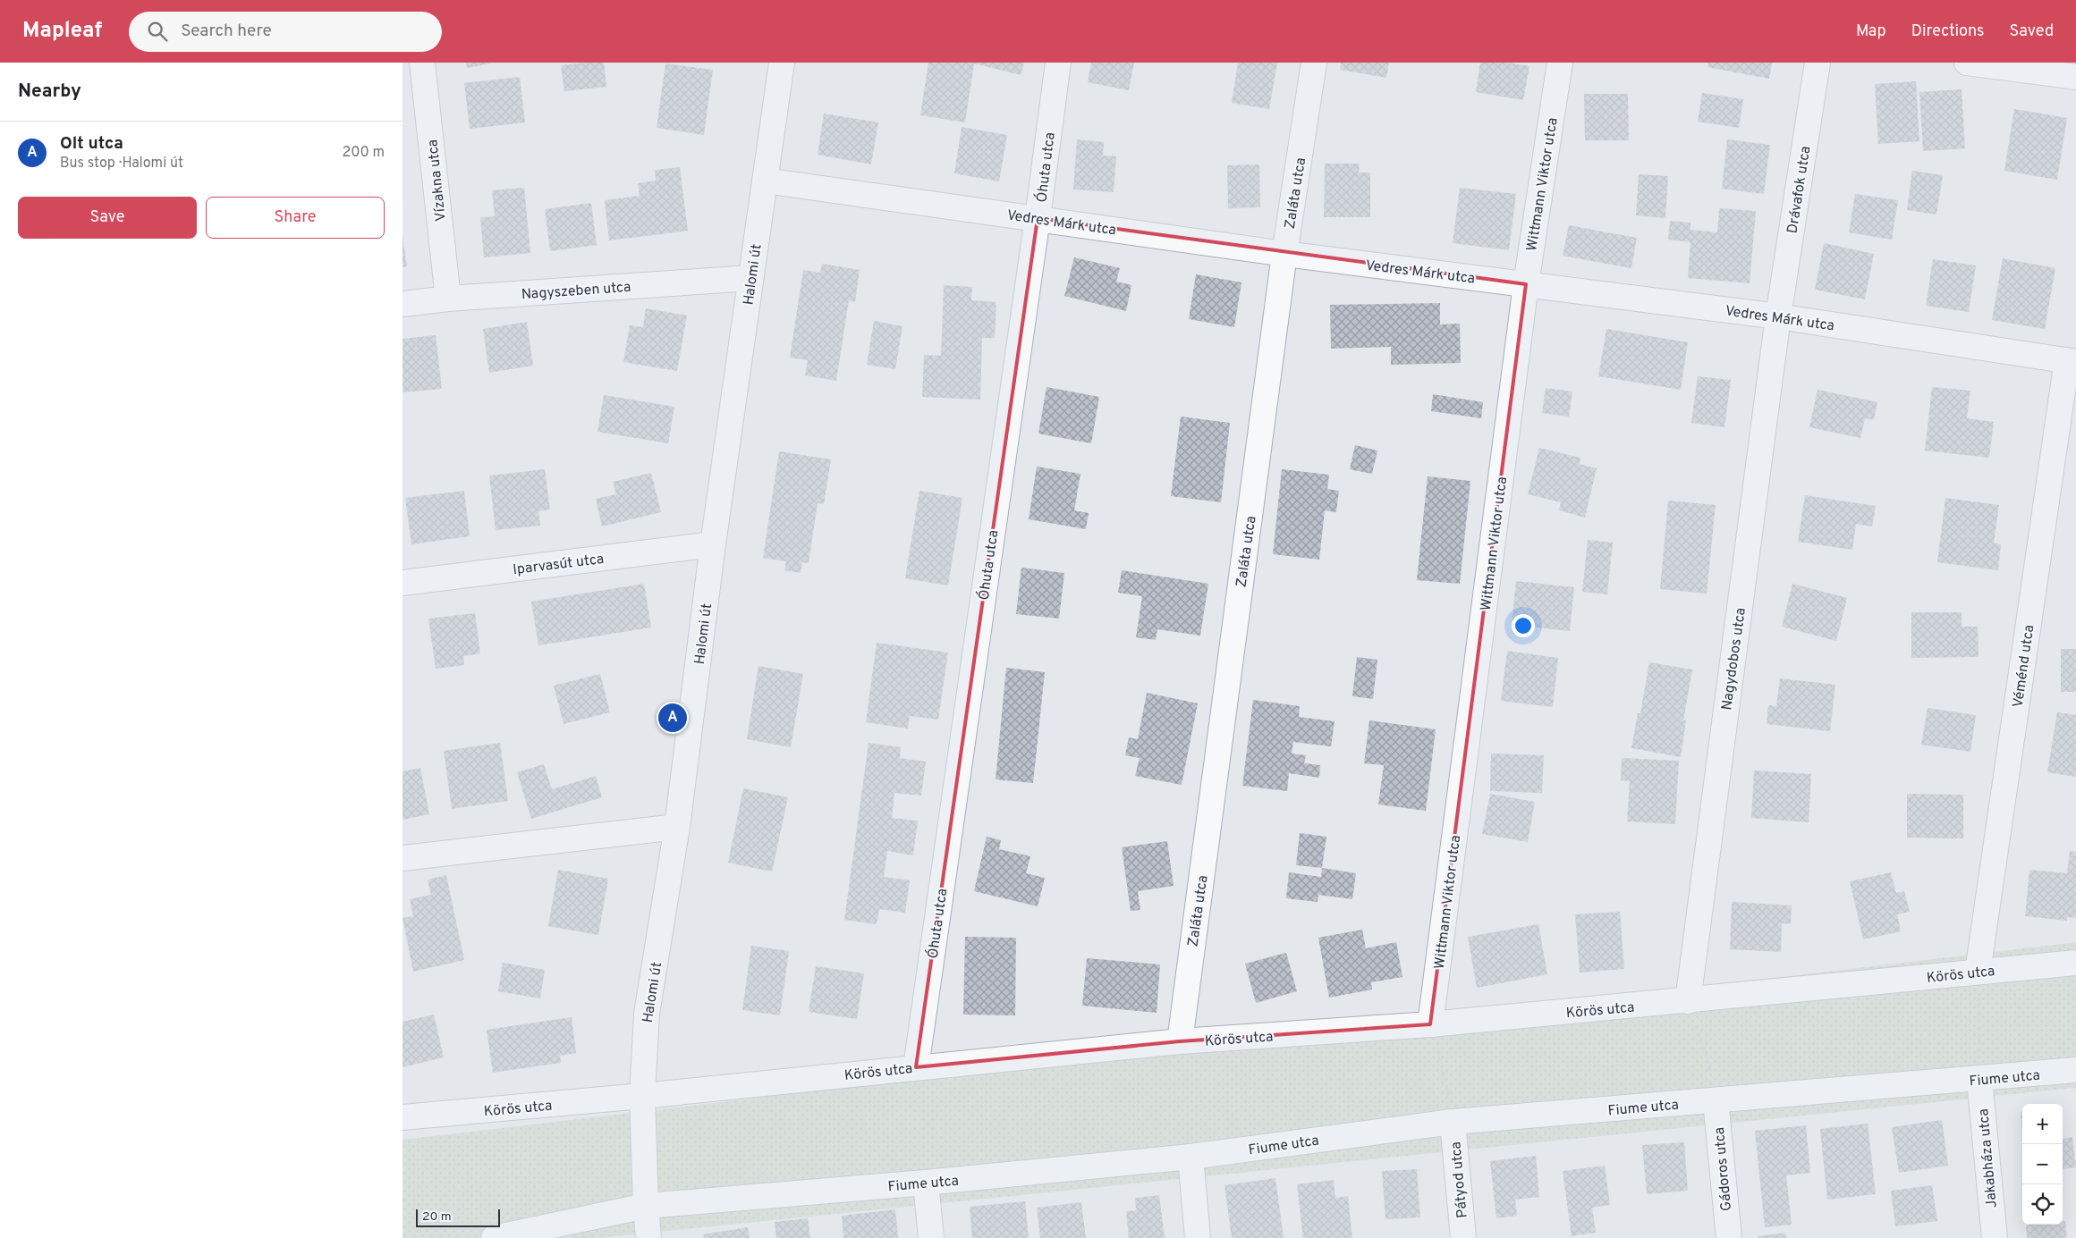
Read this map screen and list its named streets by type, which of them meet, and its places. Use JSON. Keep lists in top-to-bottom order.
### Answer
{
  "streets": {
    "street": [
      "Óhuta utca",
      "Vízakna utca",
      "Wittmann Viktor utca",
      "Drávafok utca",
      "Zaláta utca",
      "Vedres Márk utca",
      "Halomi út",
      "Nagyszeben utca",
      "Iparvasút utca",
      "Nagydobos utca",
      "Véménd utca",
      "Körös utca",
      "Fiume utca",
      "Jakabháza utca",
      "Gádoros utca",
      "Pátyod utca"
    ]
  },
  "crossings": [
    ["Óhuta utca", "Vedres Márk utca"],
    ["Óhuta utca", "Körös utca"],
    ["Vízakna utca", "Nagyszeben utca"],
    ["Wittmann Viktor utca", "Vedres Márk utca"],
    ["Wittmann Viktor utca", "Körös utca"],
    ["Drávafok utca", "Vedres Márk utca"],
    ["Drávafok utca", "Nagydobos utca"],
    ["Zaláta utca", "Vedres Márk utca"],
    ["Zaláta utca", "Körös utca"],
    ["Vedres Márk utca", "Halomi út"],
    ["Vedres Márk utca", "Nagydobos utca"],
    ["Vedres Márk utca", "Véménd utca"],
    ["Halomi út", "Nagyszeben utca"],
    ["Halomi út", "Iparvasút utca"],
    ["Halomi út", "Körös utca"],
    ["Halomi út", "Fiume utca"],
    ["Nagydobos utca", "Körös utca"],
    ["Véménd utca", "Körös utca"],
    ["Fiume utca", "Jakabháza utca"],
    ["Fiume utca", "Gádoros utca"],
    ["Fiume utca", "Pátyod utca"]
  ],
  "scale_bar": "20 m",
  "page": {
    "header": "Mapleaf",
    "search": "Search here",
    "nav": ["Map", "Directions", "Saved"],
    "heading": "Nearby",
    "list": [
      {
        "mark": "A",
        "name": "Olt utca",
        "note": "Bus stop · Halomi út",
        "value": "200 m"
      }
    ],
    "buttons": ["Save", "Share"],
    "pins": "A",
    "map_buttons": ["+", "−"],
    "scale": "20 m"
  }
}
